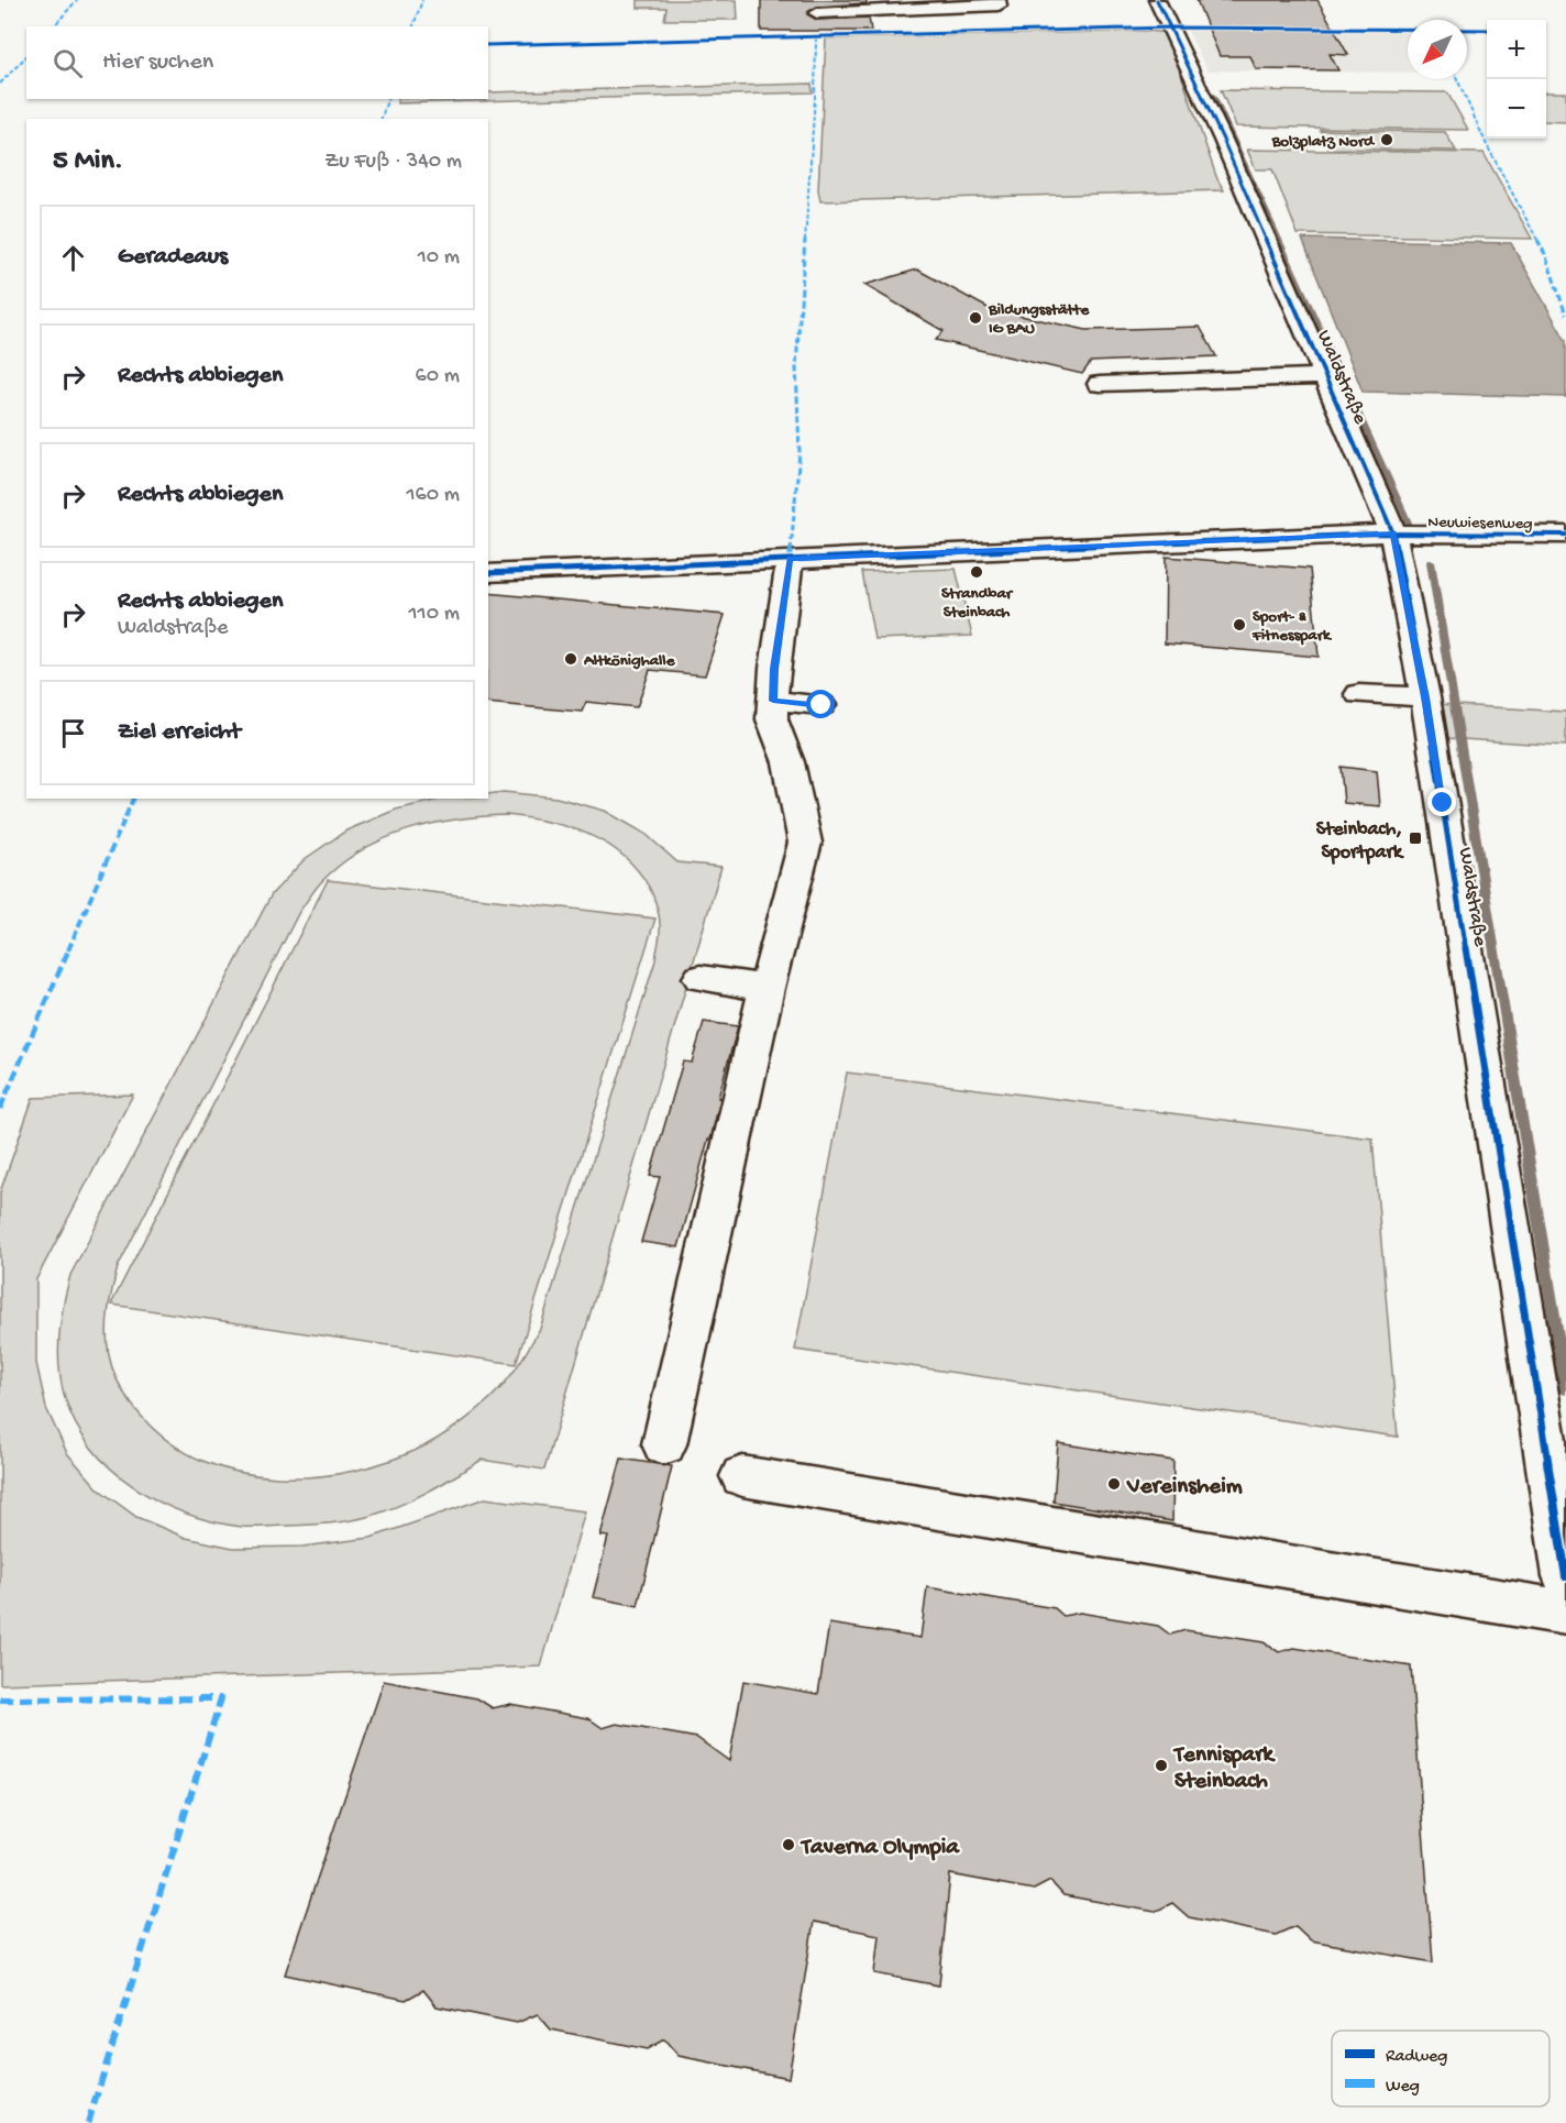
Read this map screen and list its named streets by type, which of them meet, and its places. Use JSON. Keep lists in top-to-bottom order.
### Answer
{
  "streets": {
    "street": ["Waldstraße", "Neuwiesenweg"]
  },
  "crossings": [
    ["Waldstraße", "Neuwiesenweg"]
  ],
  "places": {
    "other": [
      "Bolzplatz Nord",
      "Bildungsstätte IG BAU",
      "Strandbar Steinbach",
      "Sport- & Fitnesspark",
      "Altkönighalle",
      "Vereinsheim",
      "Tennispark Steinbach",
      "Taverna Olympia"
    ],
    "transit": ["Steinbach, Sportpark"]
  },
  "legend": ["Radweg", "Weg"],
  "north": "bottom left",
  "page": {
    "map_buttons": ["+", "−"],
    "search": "Hier suchen",
    "heading": ["5 Min.", "Zu Fuß · 340 m"],
    "list": [
      ["Geradeaus", "10 m"],
      ["Rechts abbiegen", "60 m"],
      ["Rechts abbiegen", "160 m"],
      ["Rechts abbiegen", "Waldstraße", "110 m"],
      "Ziel erreicht"
    ]
  }
}
